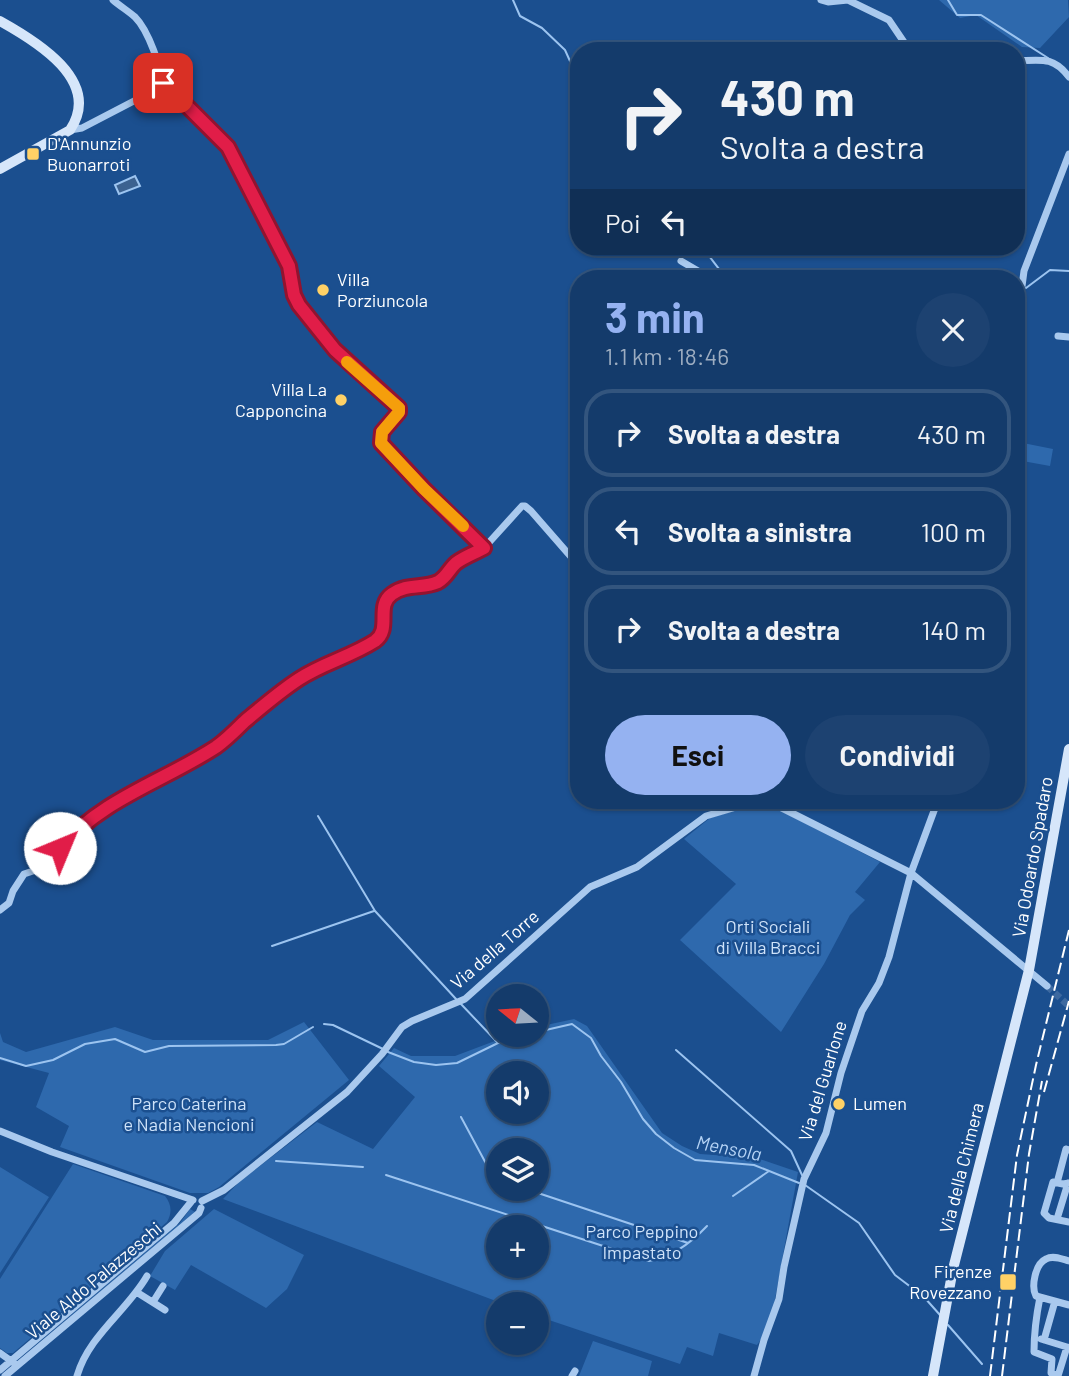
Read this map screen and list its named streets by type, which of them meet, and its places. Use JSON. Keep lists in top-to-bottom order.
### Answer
{
  "streets": {
    "street": [
      "Via Odoardo Spadaro",
      "Via della Torre",
      "Via del Guarlone",
      "Via della Chimera",
      "Viale Aldo Palazzeschi"
    ]
  },
  "crossings": [
    ["Via Odoardo Spadaro", "Via della Chimera"],
    ["Via della Torre", "Viale Aldo Palazzeschi"]
  ],
  "water": ["Mensola"],
  "parks": ["Orti Sociali di Villa Bracci", "Parco Caterina e Nadia Nencioni", "Parco Peppino Impastato"],
  "places": {
    "transit": ["D'Annunzio Buonarroti", "Firenze Rovezzano"],
    "other": ["Villa Porziuncola", "Villa La Capponcina", "Lumen"]
  },
  "north": "left",
  "page": {
    "turn": ["430 m", "Svolta a destra"],
    "then": "Poi",
    "heading": ["3 min", "1.1 km · 18:46"],
    "list": [
      {
        "name": "Svolta a destra",
        "value": "430 m"
      },
      {
        "name": "Svolta a sinistra",
        "value": "100 m"
      },
      {
        "name": "Svolta a destra",
        "value": "140 m"
      }
    ],
    "buttons": ["Esci", "Condividi"],
    "map_buttons": ["+", "−"]
  }
}
